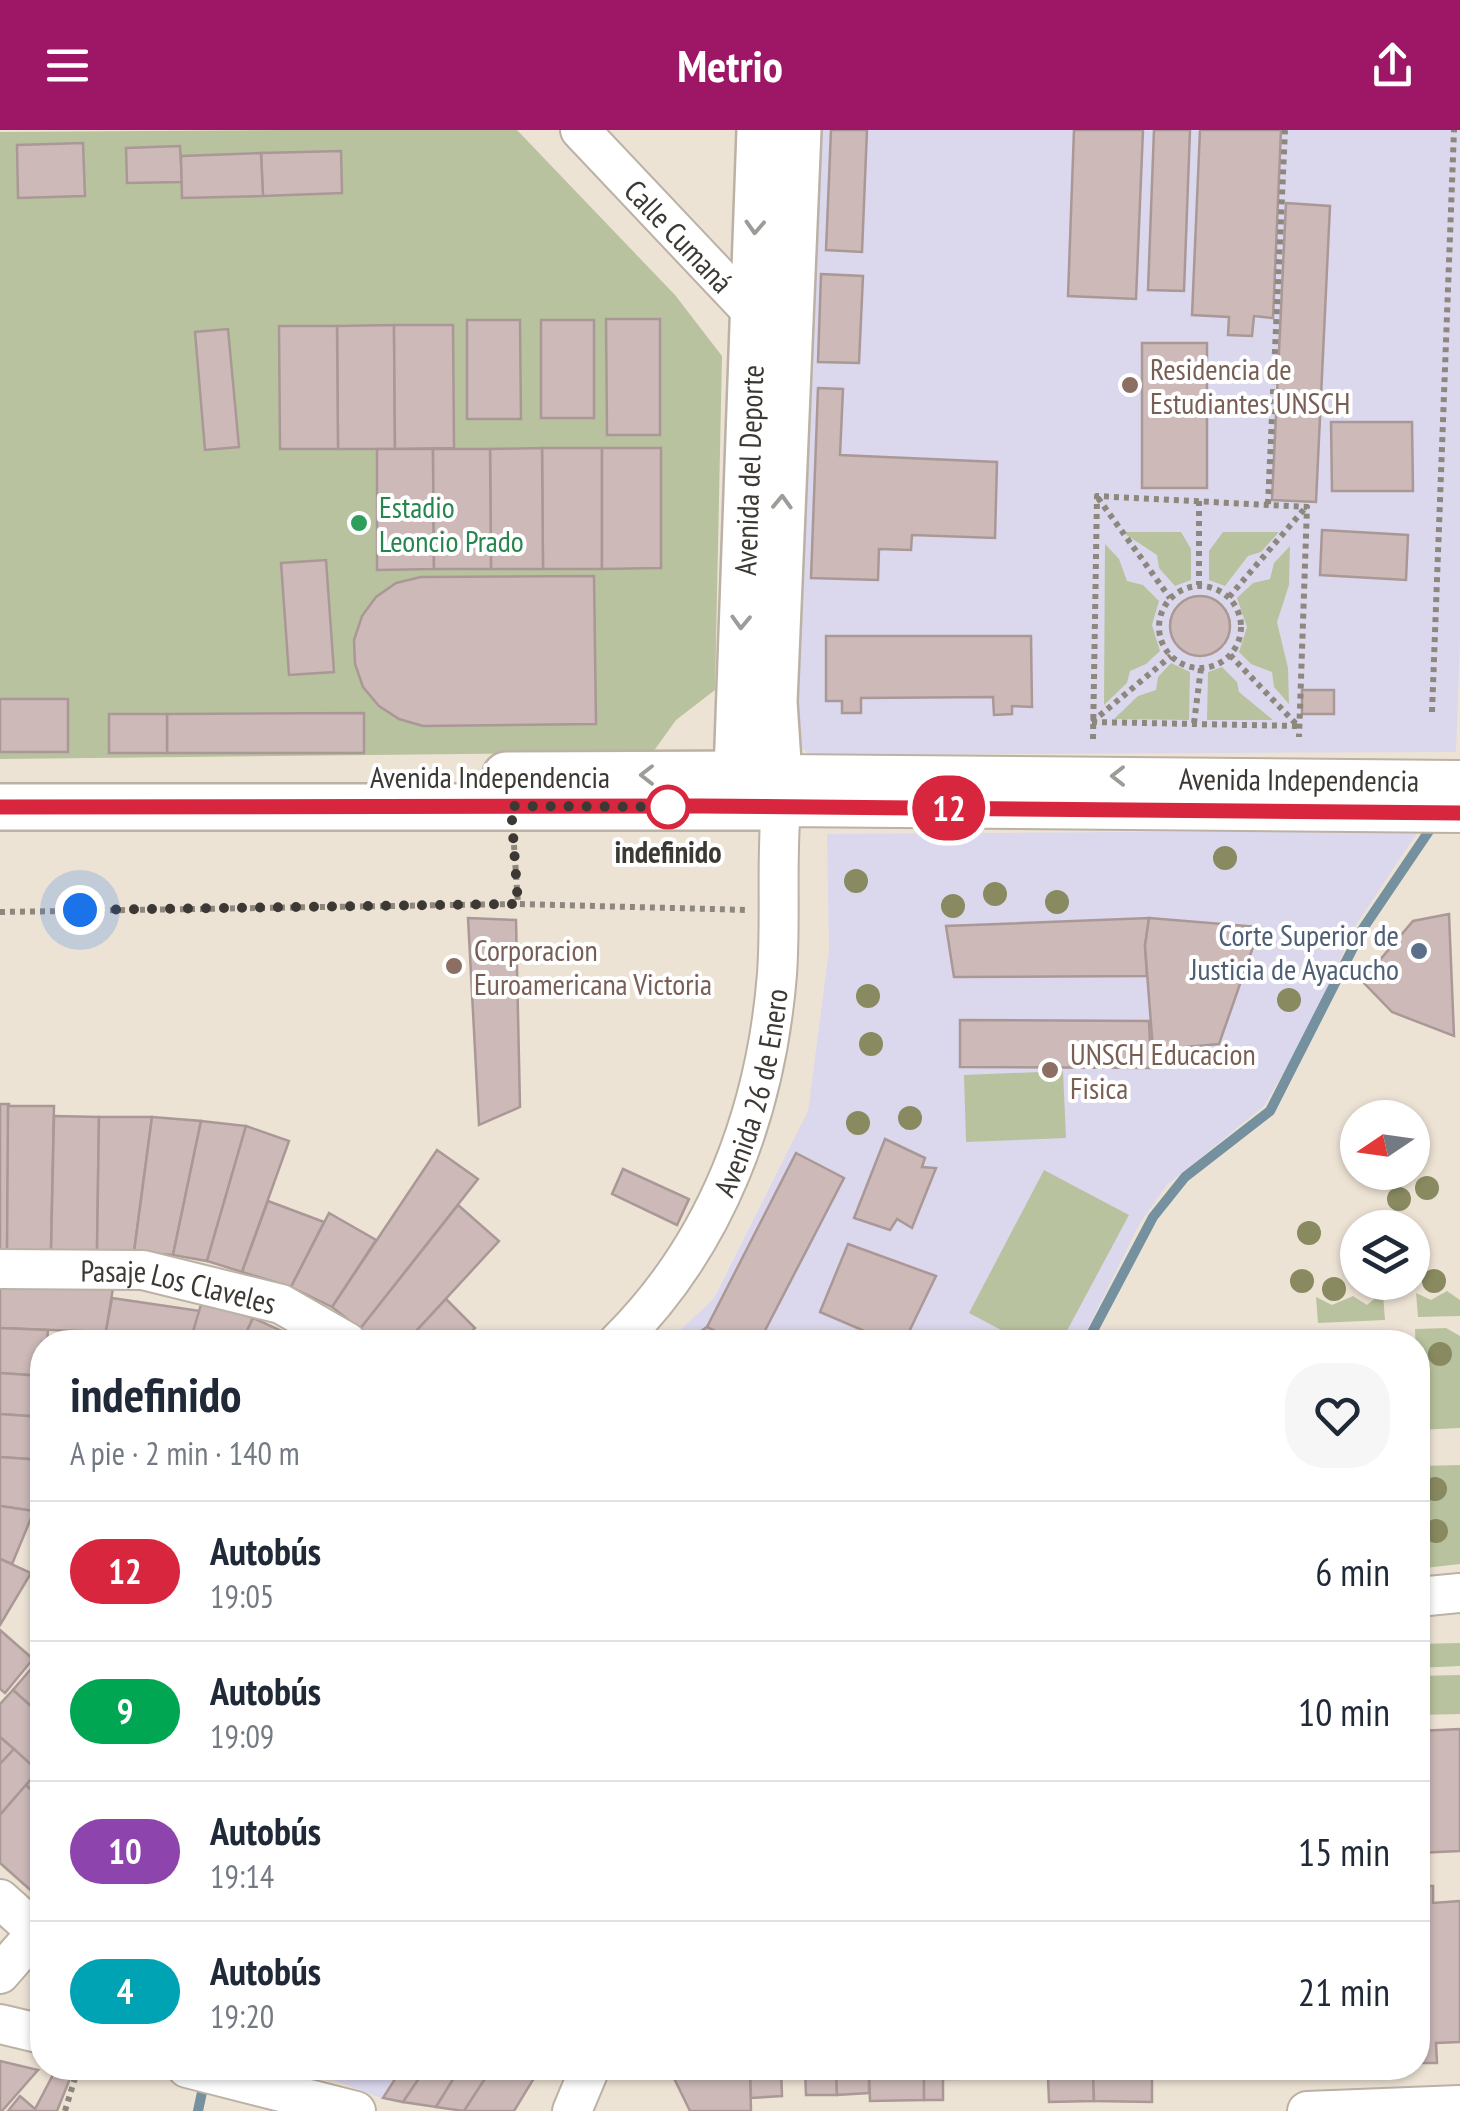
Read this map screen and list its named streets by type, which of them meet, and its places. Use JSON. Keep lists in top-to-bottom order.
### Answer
{
  "streets": {
    "street": [
      "Calle Cumaná",
      "Avenida del Deporte",
      "Avenida Independencia",
      "Avenida 26 de Enero",
      "Pasaje Los Claveles"
    ]
  },
  "crossings": [
    ["Calle Cumaná", "Avenida del Deporte"],
    ["Avenida del Deporte", "Avenida Independencia"],
    ["Avenida del Deporte", "Avenida 26 de Enero"],
    ["Avenida Independencia", "Avenida 26 de Enero"]
  ],
  "places": [
    "Residencia de Estudiantes UNSCH",
    "Estadio Leoncio Prado",
    "indefinido",
    "Corte Superior de Justicia de Ayacucho",
    "Corporacion Euroamericana Victoria",
    "UNSCH Educacion Fisica"
  ],
  "lines": ["bus line 12"],
  "north": "left",
  "page": {
    "header": "Metrio",
    "on_map": "12",
    "heading": ["indefinido", "A pie · 2 min · 140 m"],
    "list": [
      {
        "mark": "12",
        "name": "Autobús",
        "note": "19:05",
        "value": "6 min"
      },
      {
        "mark": "9",
        "name": "Autobús",
        "note": "19:09",
        "value": "10 min"
      },
      {
        "mark": "10",
        "name": "Autobús",
        "note": "19:14",
        "value": "15 min"
      },
      {
        "mark": "4",
        "name": "Autobús",
        "note": "19:20",
        "value": "21 min"
      }
    ]
  }
}
